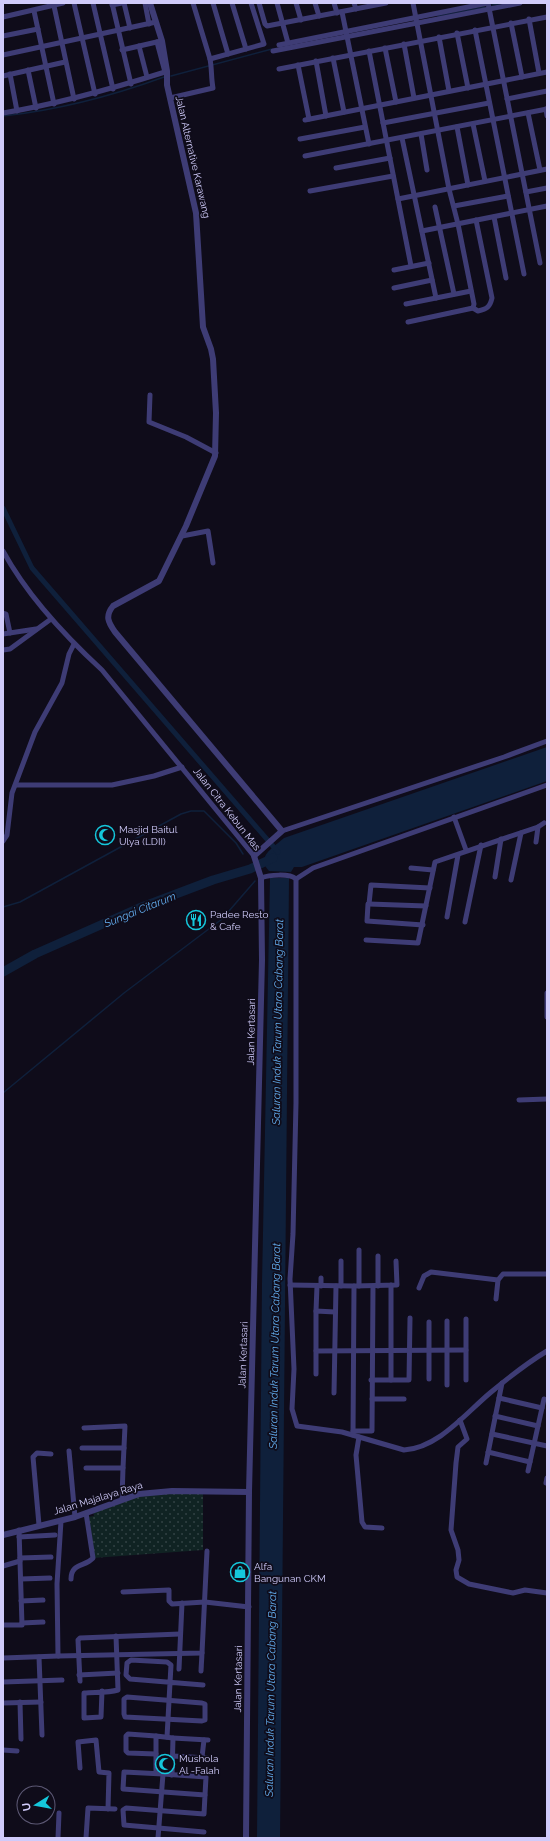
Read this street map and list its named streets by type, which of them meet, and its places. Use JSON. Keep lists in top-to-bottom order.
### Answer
{
  "streets": {
    "street": [
      "Jalan Alternative Karawang",
      "Jalan Citra Kebun Mas",
      "Jalan Kertasari",
      "Jalan Majalaya Raya"
    ]
  },
  "crossings": [
    ["Jalan Citra Kebun Mas", "Jalan Kertasari"],
    ["Jalan Kertasari", "Jalan Majalaya Raya"]
  ],
  "water": ["Sungai Citarum", "Saluran Induk Tarum Utara Cabang Barat"],
  "places": {
    "mosque": ["Masjid Baitul Ulya (LDII)", "Mushola Al -Falah"],
    "restaurant": ["Padee Resto & Cafe"],
    "shop": ["Alfa Bangunan CKM"]
  },
  "north": "left"
}
